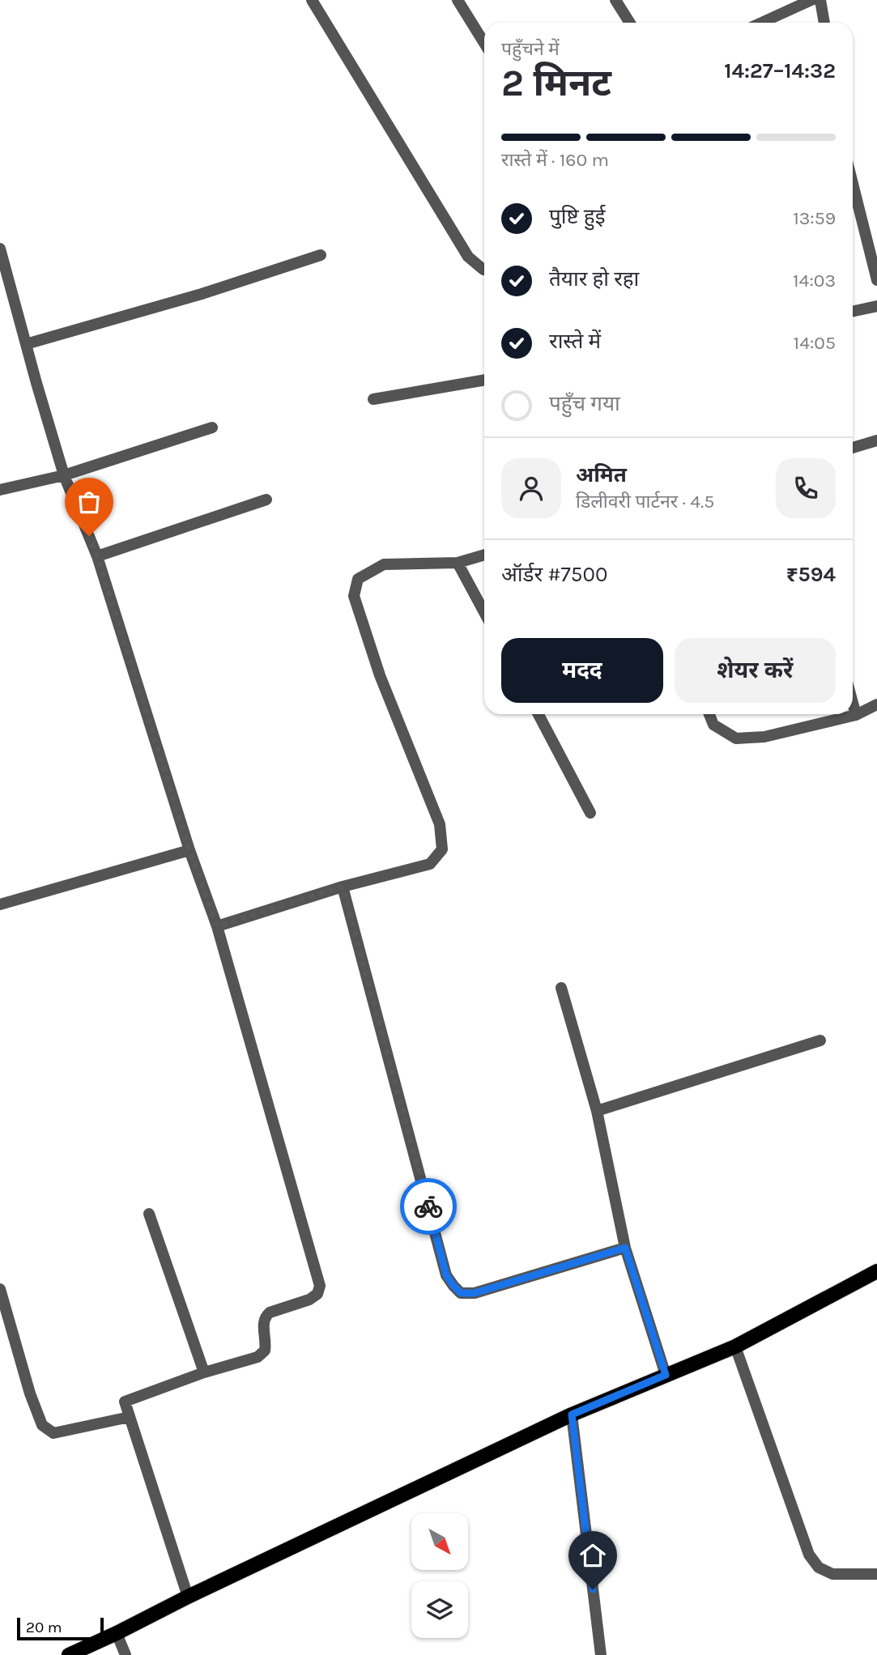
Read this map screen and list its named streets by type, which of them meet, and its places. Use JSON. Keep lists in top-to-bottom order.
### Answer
{
  "scale_bar": "20 m",
  "north": "bottom right",
  "page": {
    "heading": ["2 मिनट", "पहुँचने में", "14:27–14:32"],
    "panel": [
      "अमित",
      "डिलीवरी पार्टनर · 4.5",
      "ऑर्डर #7500",
      "₹594"
    ],
    "bar": "रास्ते में · 160 m",
    "list": [
      ["पुष्टि हुई", "13:59"],
      ["तैयार हो रहा", "14:03"],
      ["रास्ते में", "14:05"],
      "पहुँच गया"
    ],
    "buttons": ["मदद", "शेयर करें"],
    "scale": "20 m"
  }
}
